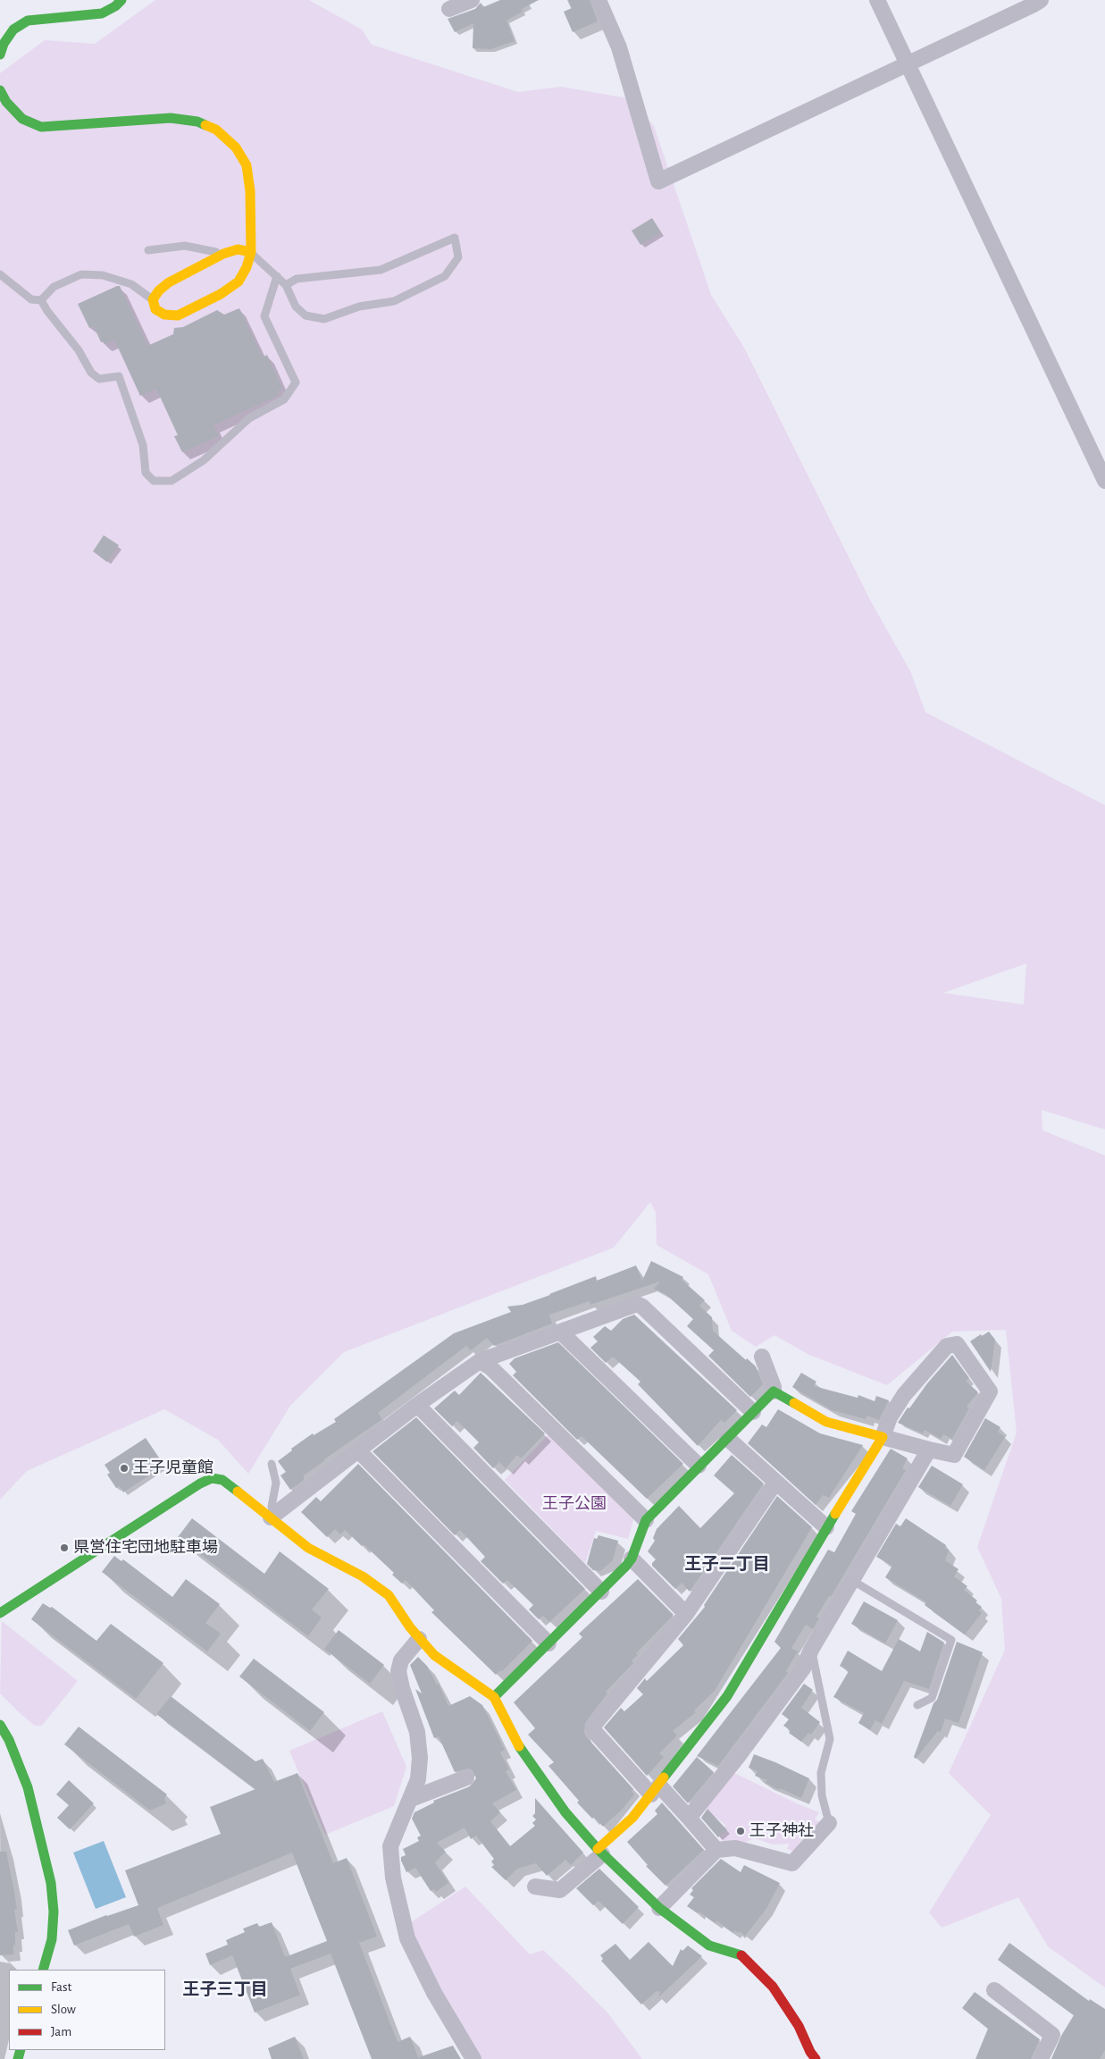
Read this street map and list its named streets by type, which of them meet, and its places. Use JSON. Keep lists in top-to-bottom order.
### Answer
{
  "districts": ["王子二丁目", "王子三丁目"],
  "parks": ["王子公園"],
  "places": ["王子児童館", "県営住宅団地駐車場", "王子神社"],
  "legend": ["Fast", "Slow", "Jam"]
}
